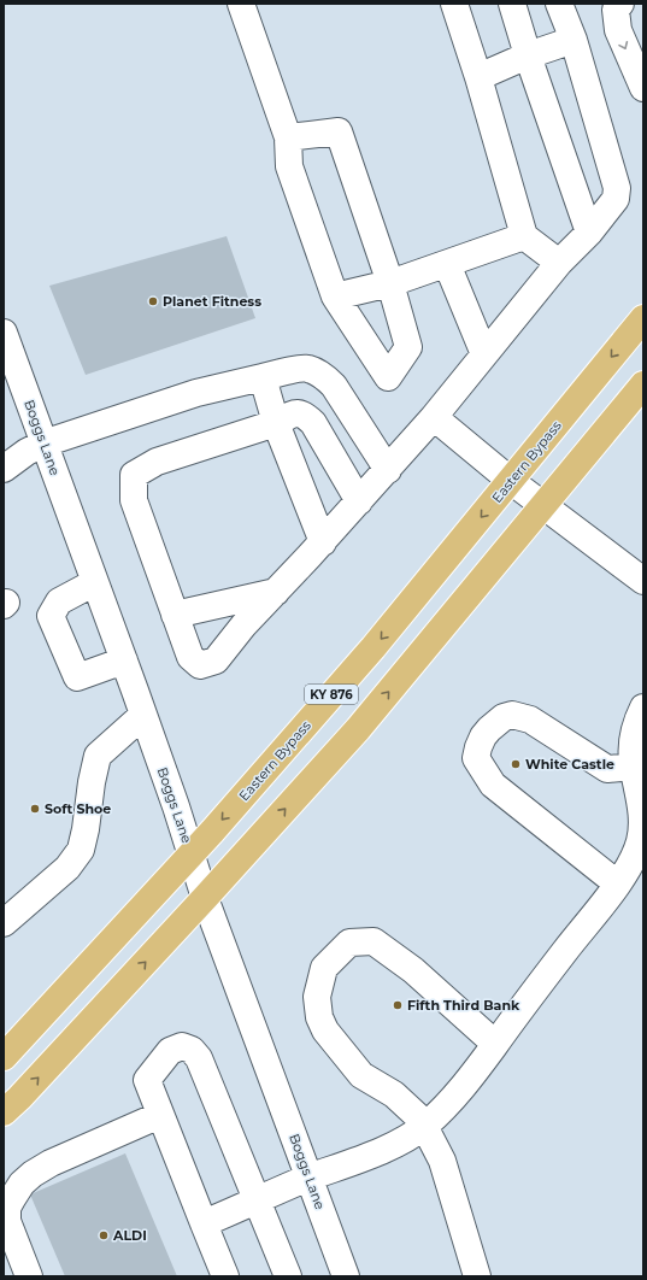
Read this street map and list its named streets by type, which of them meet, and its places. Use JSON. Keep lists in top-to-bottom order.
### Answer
{
  "streets": {
    "main road": ["Eastern Bypass", "KY 876"],
    "street": ["Boggs Lane"]
  },
  "crossings": [
    ["Boggs Lane", "Eastern Bypass"],
    ["Boggs Lane", "KY 876"]
  ],
  "places": [
    "Planet Fitness",
    "White Castle",
    "Soft Shoe",
    "Fifth Third Bank",
    "ALDI"
  ]
}
